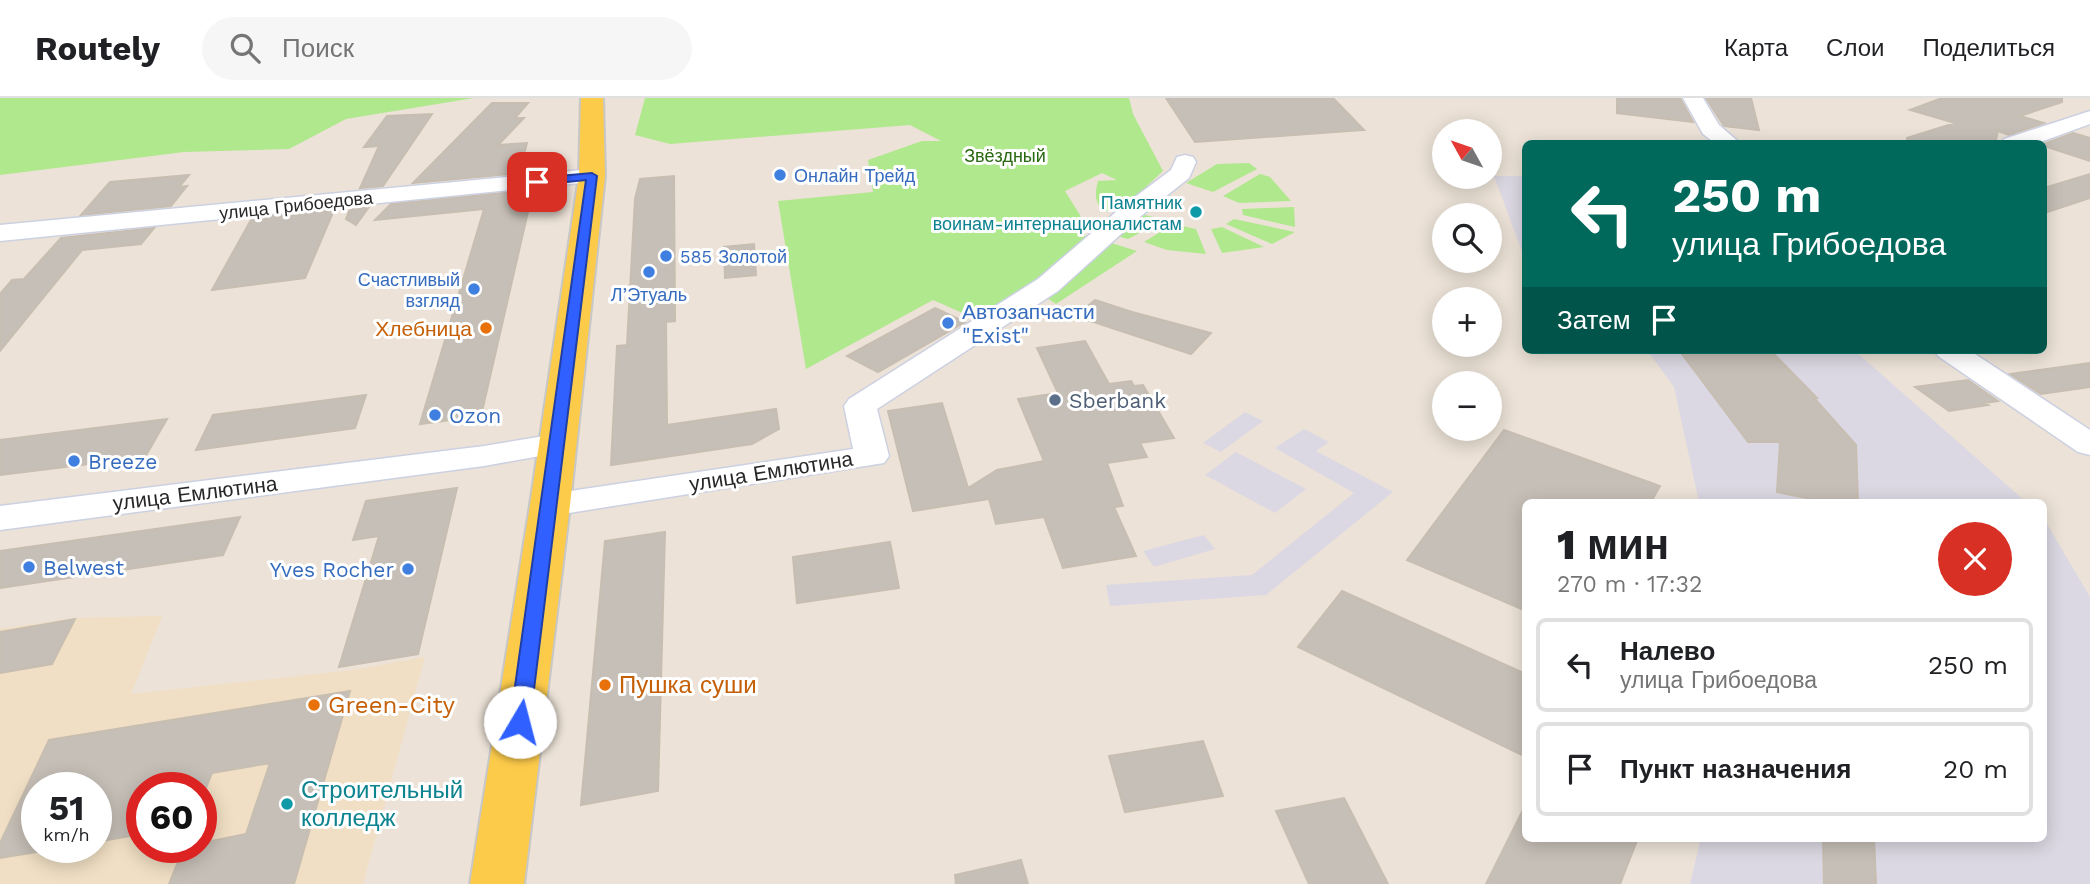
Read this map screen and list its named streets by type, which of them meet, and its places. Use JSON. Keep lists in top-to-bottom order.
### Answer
{
  "streets": {
    "street": ["улица Грибоедова", "улица Емлютина"]
  },
  "parks": ["Звёздный"],
  "places": [
    "Онлайн Трейд",
    "Памятник воинам-интернационалистам",
    "585 Золотой",
    "Л’Этуаль",
    "Счастливый взгляд",
    "Автозапчасти \"Exist\"",
    "Хлебница",
    "Sberbank",
    "Ozon",
    "Breeze",
    "Belwest",
    "Yves Rocher",
    "Пушка суши",
    "Green-City",
    "Строительный колледж"
  ],
  "north": "top left",
  "page": {
    "header": "Routely",
    "search": "Поиск",
    "nav": ["Карта", "Слои", "Поделиться"],
    "map_buttons": ["+", "−"],
    "turn": ["250 m", "улица Грибоедова"],
    "then": "Затем",
    "heading": ["1 мин", "270 m · 17:32"],
    "list": [
      {
        "name": "Налево",
        "note": "улица Грибоедова",
        "value": "250 m"
      },
      {
        "name": "Пункт назначения",
        "value": "20 m"
      }
    ],
    "speed": "51 km/h",
    "limit": "60"
  }
}
